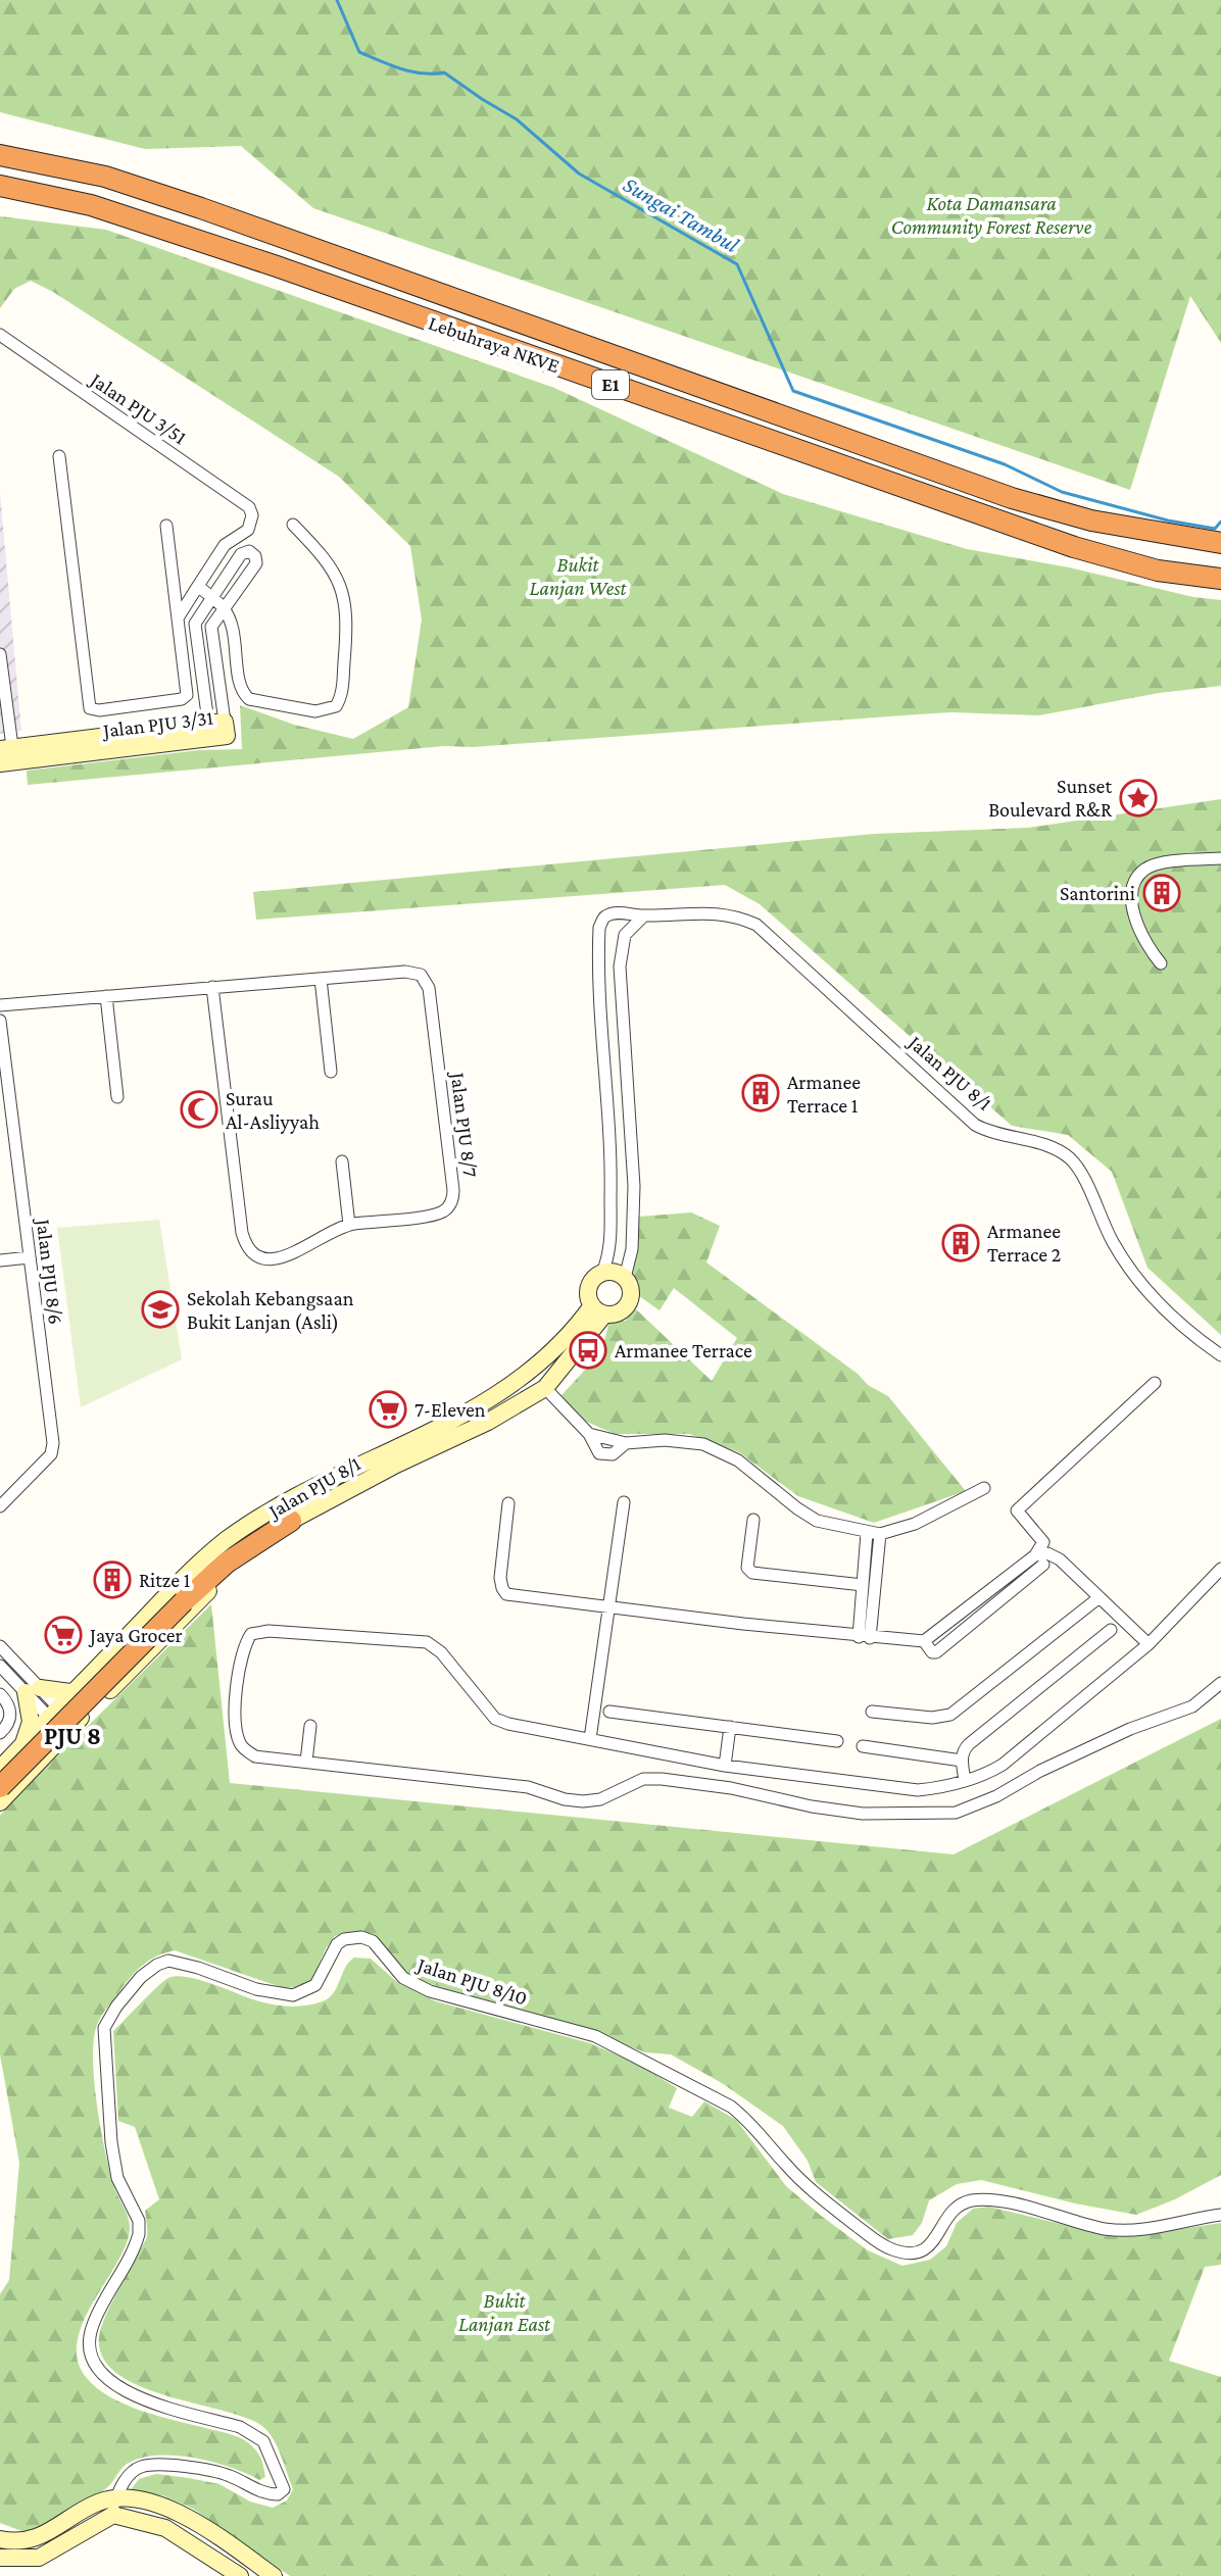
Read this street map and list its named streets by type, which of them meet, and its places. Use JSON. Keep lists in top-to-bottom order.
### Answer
{
  "streets": {
    "highway": ["Lebuhraya NKVE", "E1"],
    "main road": ["Jalan PJU 3/31", "Jalan PJU 8/1"],
    "street": [
      "Jalan PJU 3/51",
      "Jalan PJU 8/7",
      "Jalan PJU 8/6",
      "Jalan PJU 8/10"
    ]
  },
  "districts": ["PJU 8"],
  "water": ["Sungai Tambul"],
  "parks": ["Kota Damansara Community Forest Reserve", "Bukit Lanjan West", "Bukit Lanjan East"],
  "places": {
    "place": ["Sunset Boulevard R&R"],
    "building": [
      "Santorini",
      "Armanee Terrace 1",
      "Armanee Terrace 2",
      "Ritze 1"
    ],
    "mosque": ["Surau Al-Asliyyah"],
    "school or university": ["Sekolah Kebangsaan Bukit Lanjan (Asli)"],
    "bus stop": ["Armanee Terrace"],
    "supermarket": ["7-Eleven", "Jaya Grocer"]
  }
}
